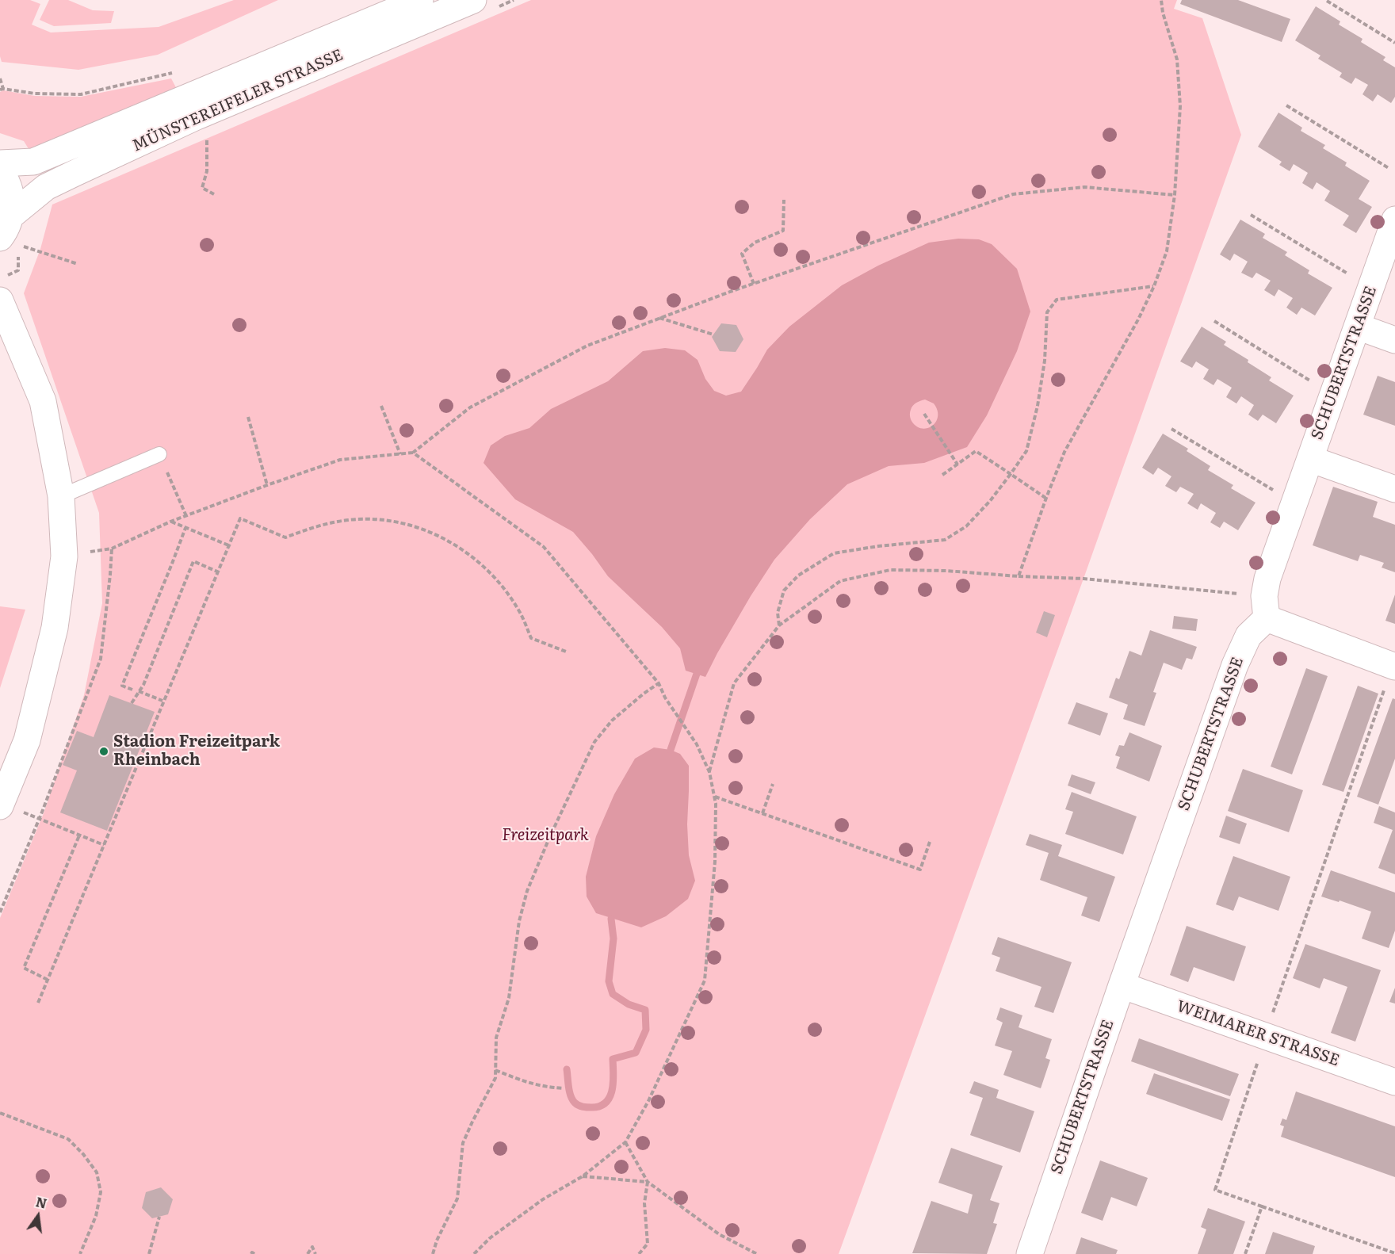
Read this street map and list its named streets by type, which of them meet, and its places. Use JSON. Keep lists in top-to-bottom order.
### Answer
{
  "streets": {
    "street": ["MÜNSTEREIFELER STRASSE", "SCHUBERTSTRASSE", "WEIMARER STRASSE"]
  },
  "crossings": [
    ["SCHUBERTSTRASSE", "WEIMARER STRASSE"]
  ],
  "parks": ["Freizeitpark"],
  "places": ["Stadion Freizeitpark Rheinbach"],
  "north": "top"
}
